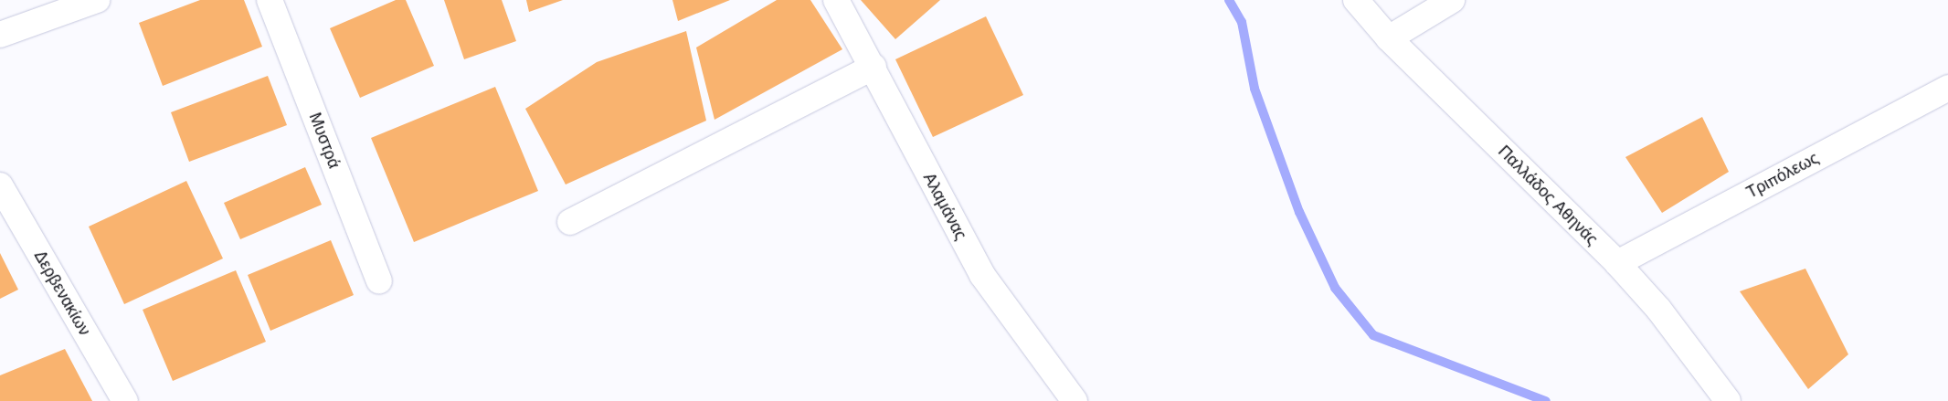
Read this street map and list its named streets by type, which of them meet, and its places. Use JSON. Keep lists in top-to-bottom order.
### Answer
{
  "streets": {
    "street": [
      "Μυστρά",
      "Τριπόλεως",
      "Παλλάδος Αθηνάς",
      "Αλαμάνας",
      "Δερβενακίων"
    ]
  },
  "crossings": [
    ["Τριπόλεως", "Παλλάδος Αθηνάς"]
  ]
}
